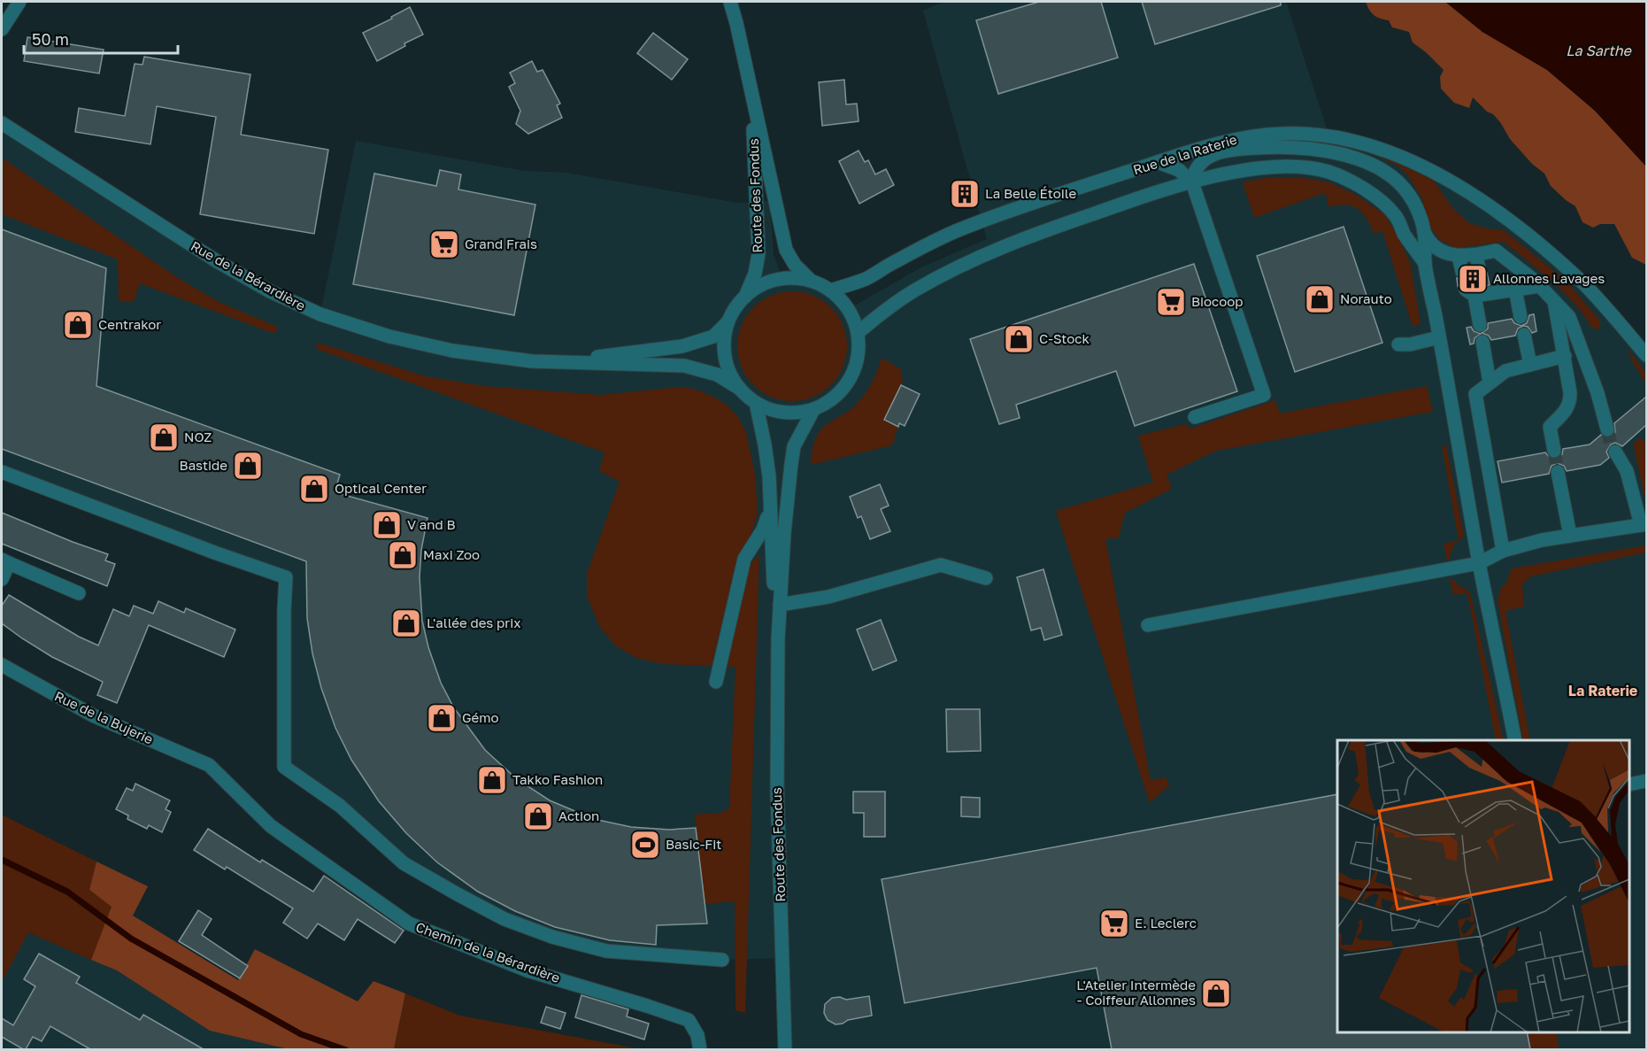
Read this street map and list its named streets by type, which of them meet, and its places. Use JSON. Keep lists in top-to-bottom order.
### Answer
{
  "streets": {
    "street": [
      "Rue de la Raterie",
      "Route des Fondus",
      "Rue de la Bérardière",
      "Rue de la Bujerie",
      "Chemin de la Bérardière"
    ]
  },
  "crossings": [
    ["Rue de la Raterie", "Route des Fondus"],
    ["Rue de la Raterie", "Rue de la Bérardière"],
    ["Route des Fondus", "Rue de la Bérardière"],
    ["Rue de la Bujerie", "Chemin de la Bérardière"]
  ],
  "districts": ["La Raterie"],
  "water": ["La Sarthe"],
  "places": {
    "building": ["La Belle Étoile", "Allonnes Lavages"],
    "supermarket": ["Grand Frais", "Biocoop", "E. Leclerc"],
    "shop": [
      "Norauto",
      "Centrakor",
      "C-Stock",
      "NOZ",
      "Bastide",
      "Optical Center",
      "V and B",
      "Maxi Zoo",
      "L'allée des prix",
      "Gémo",
      "Takko Fashion",
      "Action",
      "L'Atelier Intermède - Coiffeur Allonnes"
    ],
    "sports": ["Basic-Fit"]
  },
  "scale_bar": "50 m"
}
